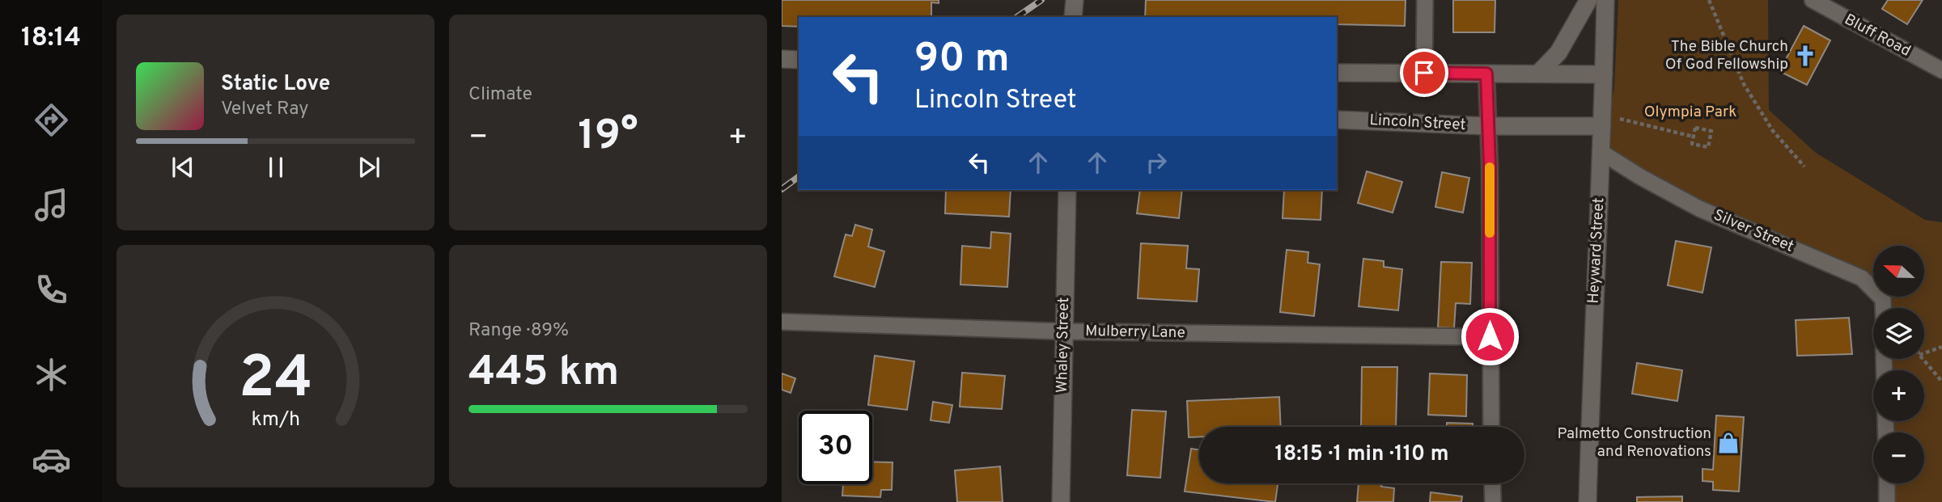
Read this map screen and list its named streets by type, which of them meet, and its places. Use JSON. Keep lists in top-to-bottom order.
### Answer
{
  "streets": {
    "street": [
      "Bluff Road",
      "Lincoln Street",
      "Silver Street",
      "Heyward Street",
      "Mulberry Lane",
      "Whaley Street"
    ]
  },
  "crossings": [
    ["Lincoln Street", "Heyward Street"],
    ["Silver Street", "Heyward Street"],
    ["Mulberry Lane", "Whaley Street"]
  ],
  "parks": ["Olympia Park"],
  "places": {
    "church": ["The Bible Church Of God Fellowship"],
    "shop": ["Palmetto Construction and Renovations"]
  },
  "north": "left",
  "page": {
    "tabs": "18:14",
    "tile": [
      "Climate",
      ["Range · 89%", "445 km"]
    ],
    "turn": ["90 m", "Lincoln Street"],
    "song": ["Static Love", "Velvet Ray"],
    "heat": ["−", "19°", "+"],
    "map_buttons": ["+", "−"],
    "limit": "30",
    "trip": "18:15 · 1 min · 110 m",
    "gauge": ["24", "km/h"]
  }
}
